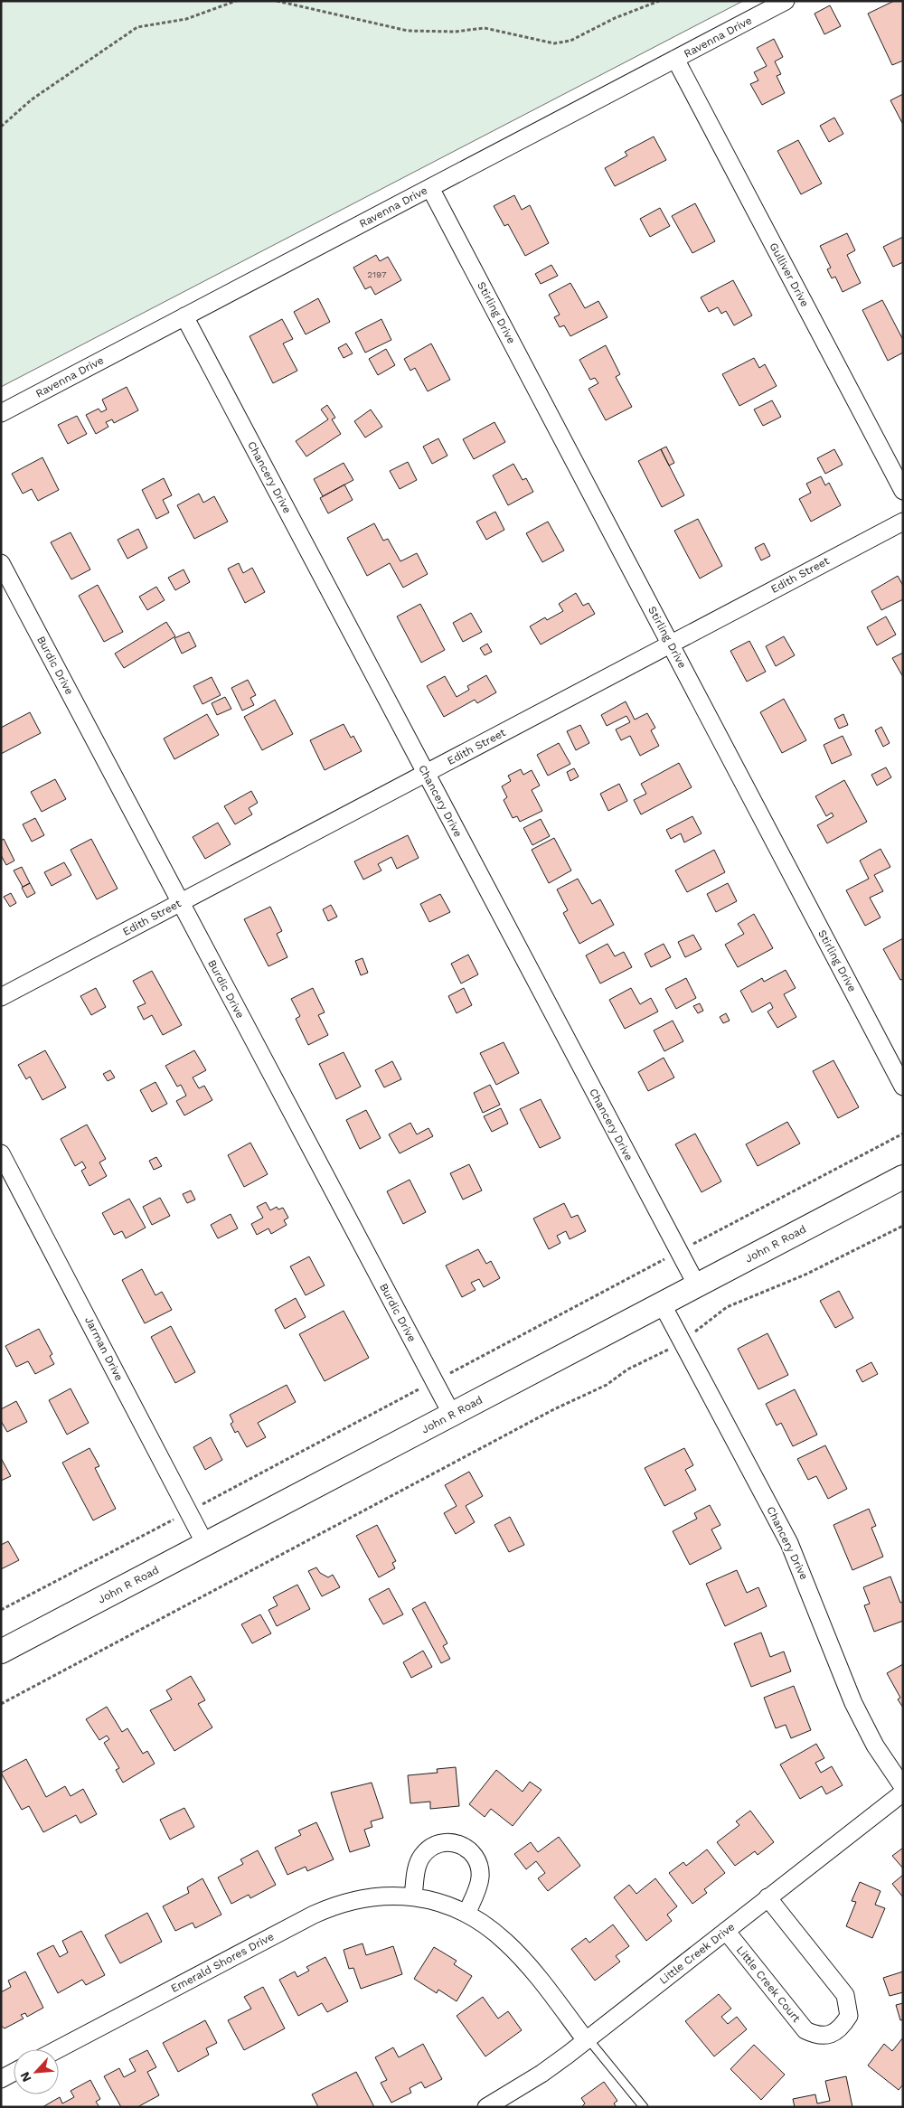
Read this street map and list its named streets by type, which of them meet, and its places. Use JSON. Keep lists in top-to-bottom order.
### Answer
{
  "streets": {
    "main road": ["John R Road"],
    "street": [
      "Ravenna Drive",
      "Gulliver Drive",
      "Stirling Drive",
      "Chancery Drive",
      "Edith Street",
      "Burdic Drive",
      "Jarman Drive",
      "Little Creek Drive",
      "Emerald Shores Drive",
      "Little Creek Court"
    ]
  },
  "crossings": [
    ["Ravenna Drive", "Gulliver Drive"],
    ["Ravenna Drive", "Stirling Drive"],
    ["Ravenna Drive", "Chancery Drive"],
    ["Stirling Drive", "Edith Street"],
    ["Chancery Drive", "Edith Street"],
    ["Chancery Drive", "John R Road"],
    ["Edith Street", "Burdic Drive"],
    ["Burdic Drive", "John R Road"],
    ["John R Road", "Jarman Drive"],
    ["Little Creek Drive", "Emerald Shores Drive"],
    ["Little Creek Drive", "Little Creek Court"]
  ],
  "house_numbers": ["2197"],
  "north": "bottom left"
}
